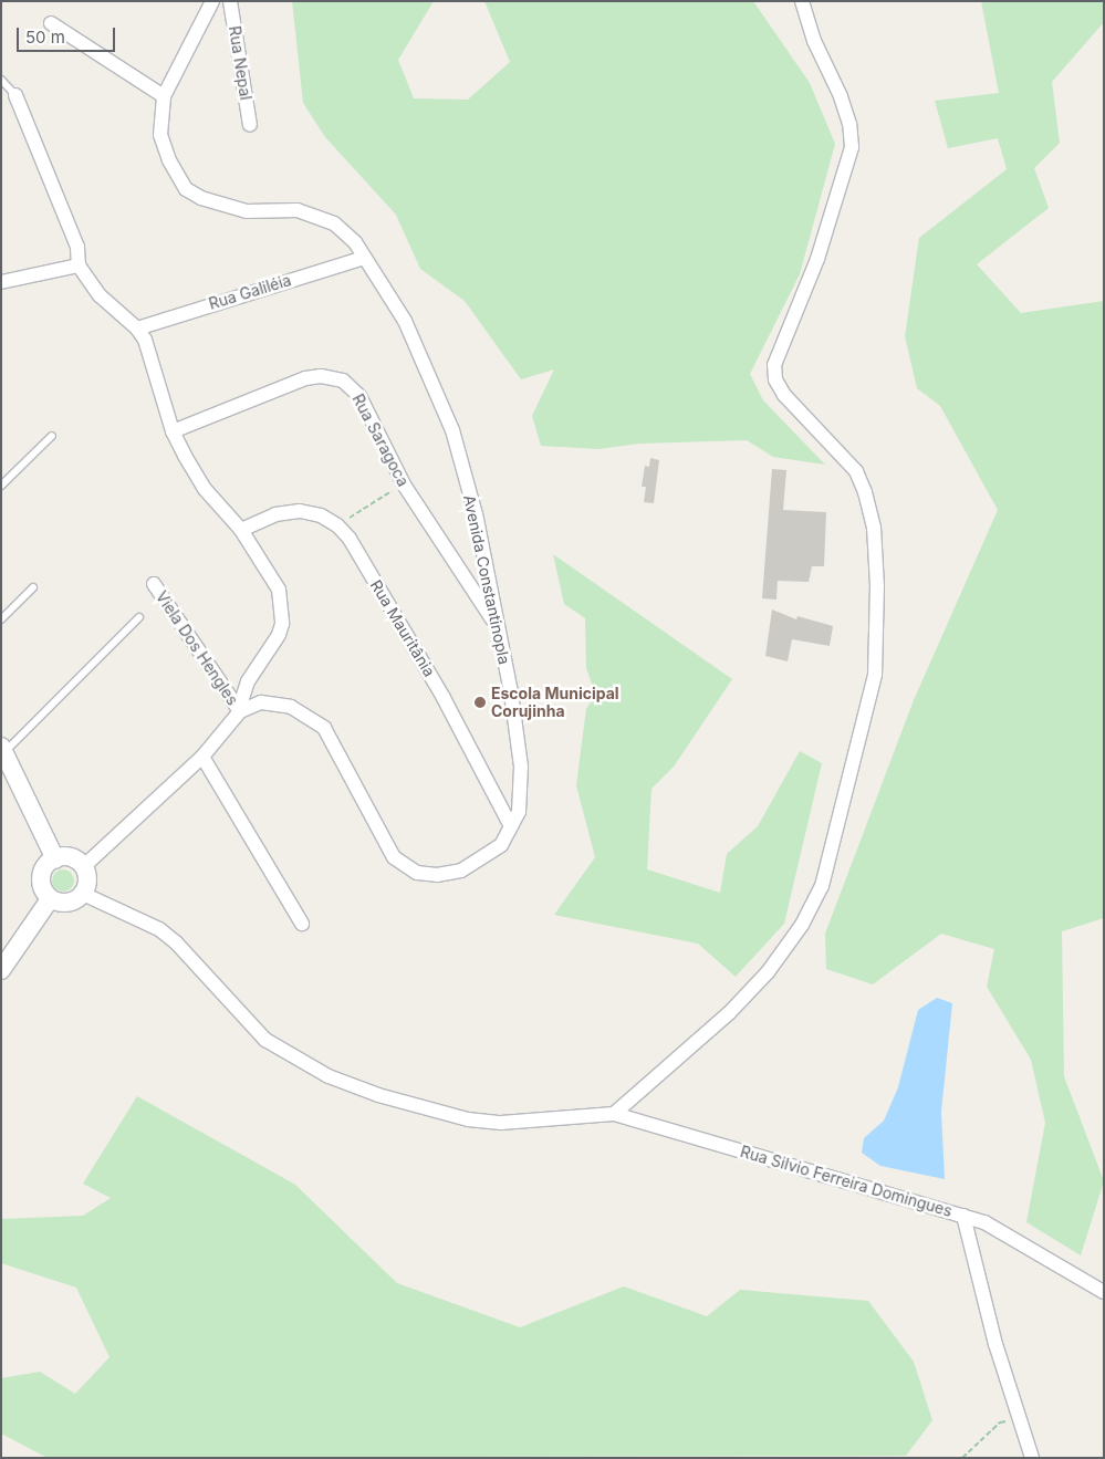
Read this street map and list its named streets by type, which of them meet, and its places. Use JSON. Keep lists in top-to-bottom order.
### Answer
{
  "streets": {
    "street": [
      "Rua Nepal",
      "Rua Galiléia",
      "Rua Saragoca",
      "Avenida Constantinopla",
      "Rua Mauritânia",
      "Viela Dos Hengles",
      "Rua Silvio Ferreira Domingues"
    ]
  },
  "crossings": [
    ["Rua Galiléia", "Avenida Constantinopla"],
    ["Rua Saragoca", "Avenida Constantinopla"],
    ["Avenida Constantinopla", "Rua Mauritânia"],
    ["Avenida Constantinopla", "Viela Dos Hengles"]
  ],
  "places": ["Escola Municipal Corujinha"],
  "scale_bar": "50 m"
}
